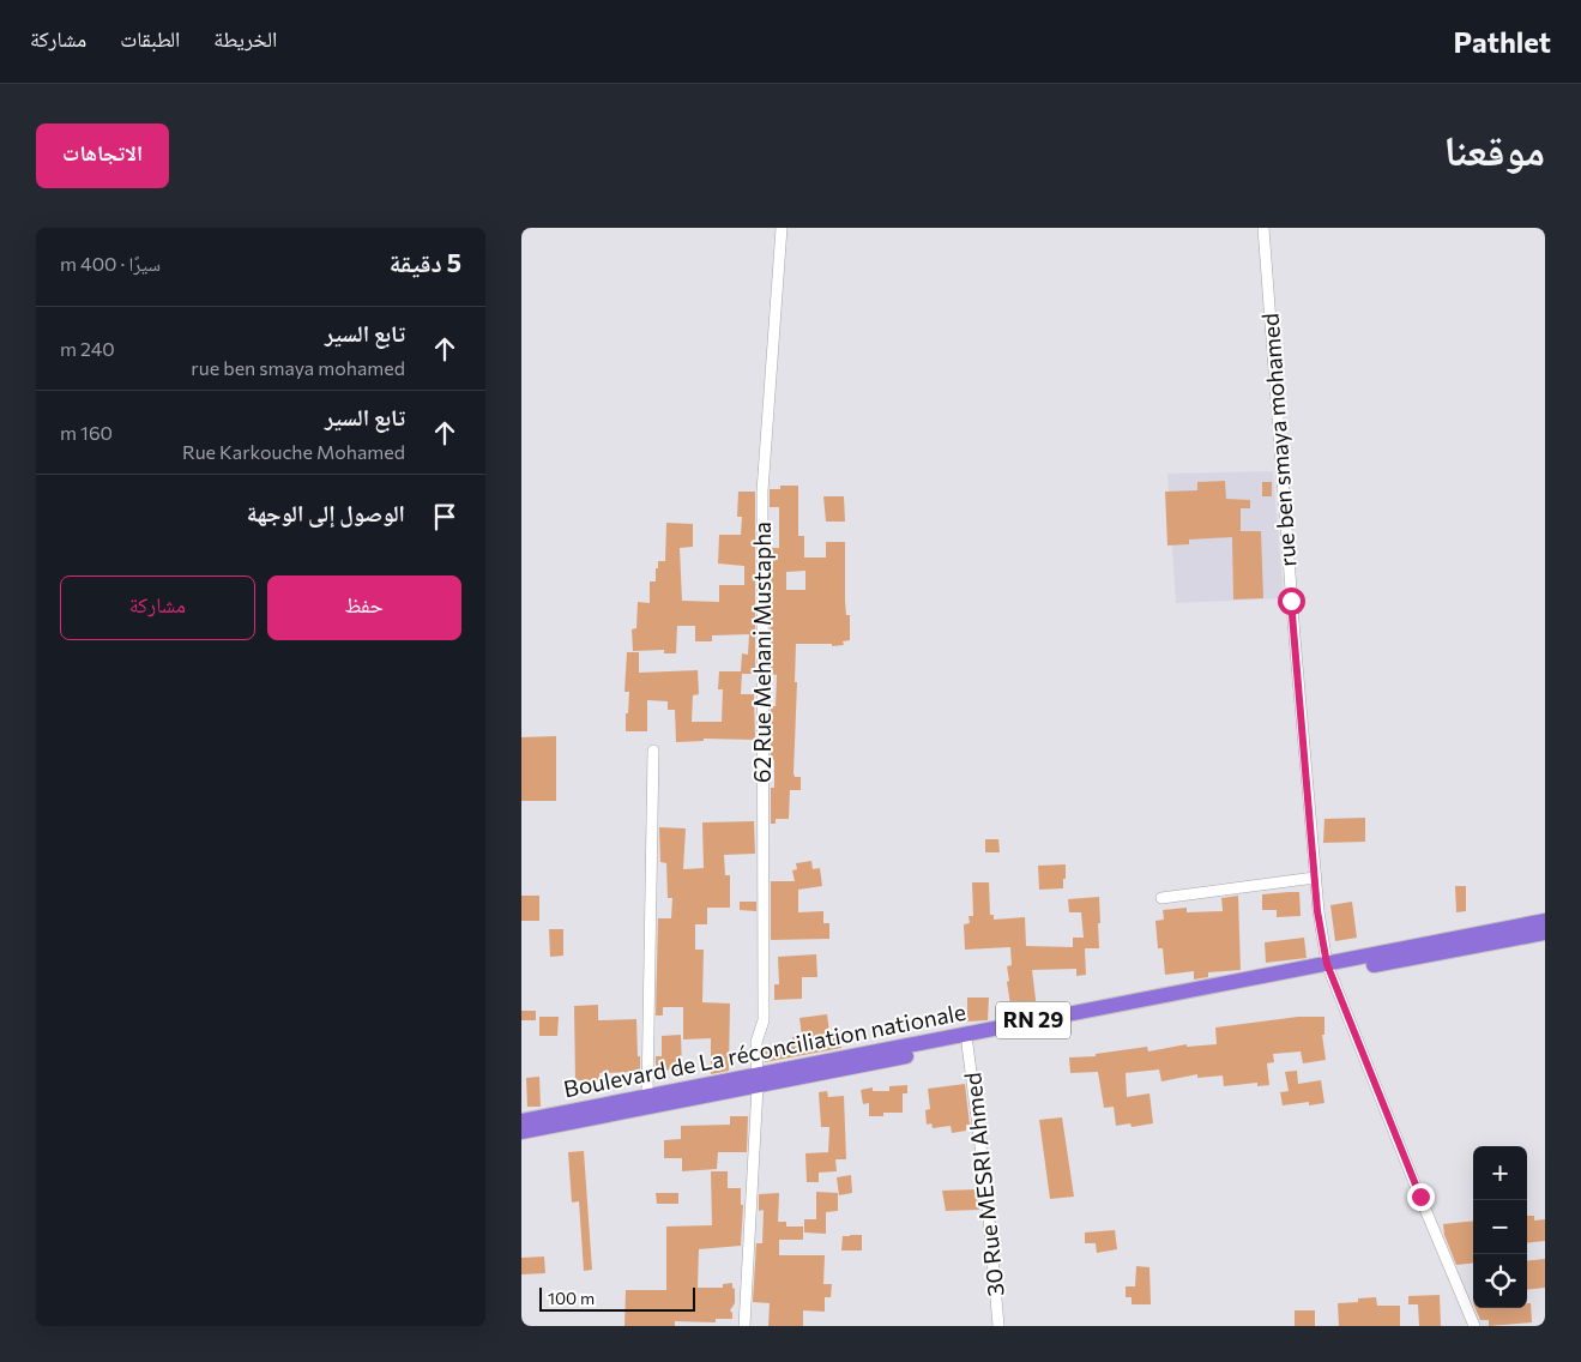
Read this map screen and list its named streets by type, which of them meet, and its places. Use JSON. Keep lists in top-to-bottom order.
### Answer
{
  "streets": {
    "highway": ["RN 29", "Boulevard de La réconciliation nationale"],
    "street": ["rue ben smaya mohamed", "62 Rue Mehani Mustapha", "30 Rue MESRI Ahmed"]
  },
  "crossings": [
    ["rue ben smaya mohamed", "RN 29"],
    ["rue ben smaya mohamed", "Boulevard de La réconciliation nationale"],
    ["62 Rue Mehani Mustapha", "RN 29"],
    ["62 Rue Mehani Mustapha", "Boulevard de La réconciliation nationale"],
    ["RN 29", "Boulevard de La réconciliation nationale"],
    ["RN 29", "30 Rue MESRI Ahmed"]
  ],
  "scale_bar": "100 m",
  "page": {
    "header": "Pathlet",
    "nav": ["الخريطة", "الطبقات", "مشاركة"],
    "title": "موقعنا",
    "buttons": [
      "الاتجاهات",
      ["حفظ", "مشاركة"]
    ],
    "heading": ["5 دقيقة", "سيرًا · 400 m"],
    "list": [
      ["تابع السير", "rue ben smaya mohamed", "240 m"],
      ["تابع السير", "Rue Karkouche Mohamed", "160 m"],
      "الوصول إلى الوجهة"
    ],
    "map_buttons": ["+", "−"],
    "scale": "100 m"
  }
}
